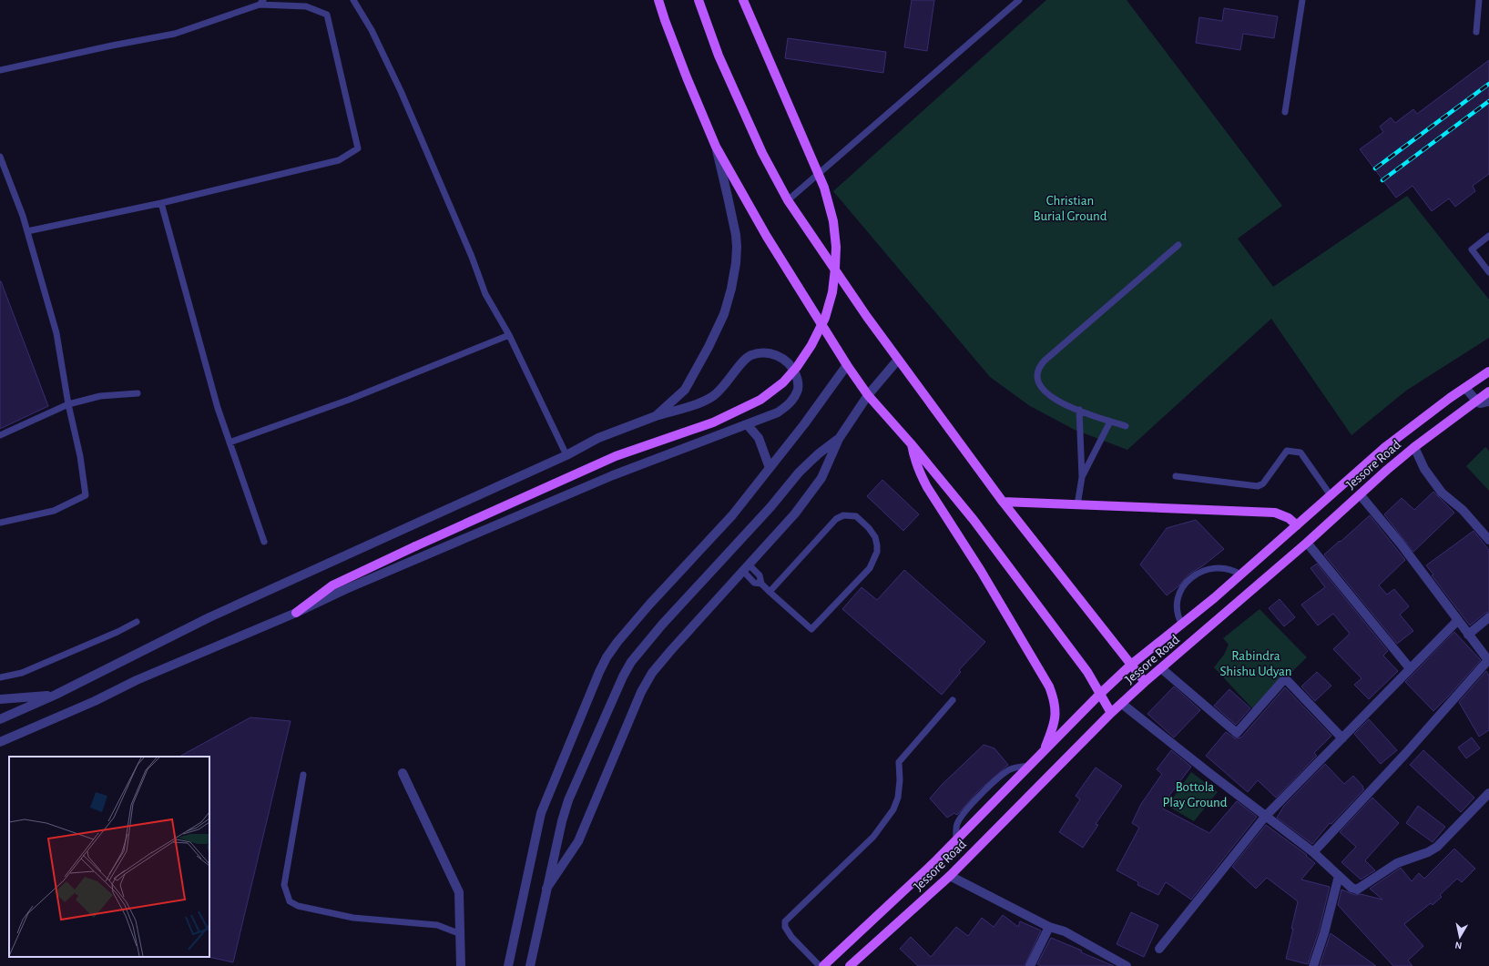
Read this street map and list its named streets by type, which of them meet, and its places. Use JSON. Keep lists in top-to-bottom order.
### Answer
{
  "streets": {
    "main road": ["Jessore Road"]
  },
  "parks": ["Christian Burial Ground", "Rabindra Shishu Udyan", "Bottola Play Ground"],
  "north": "bottom"
}
